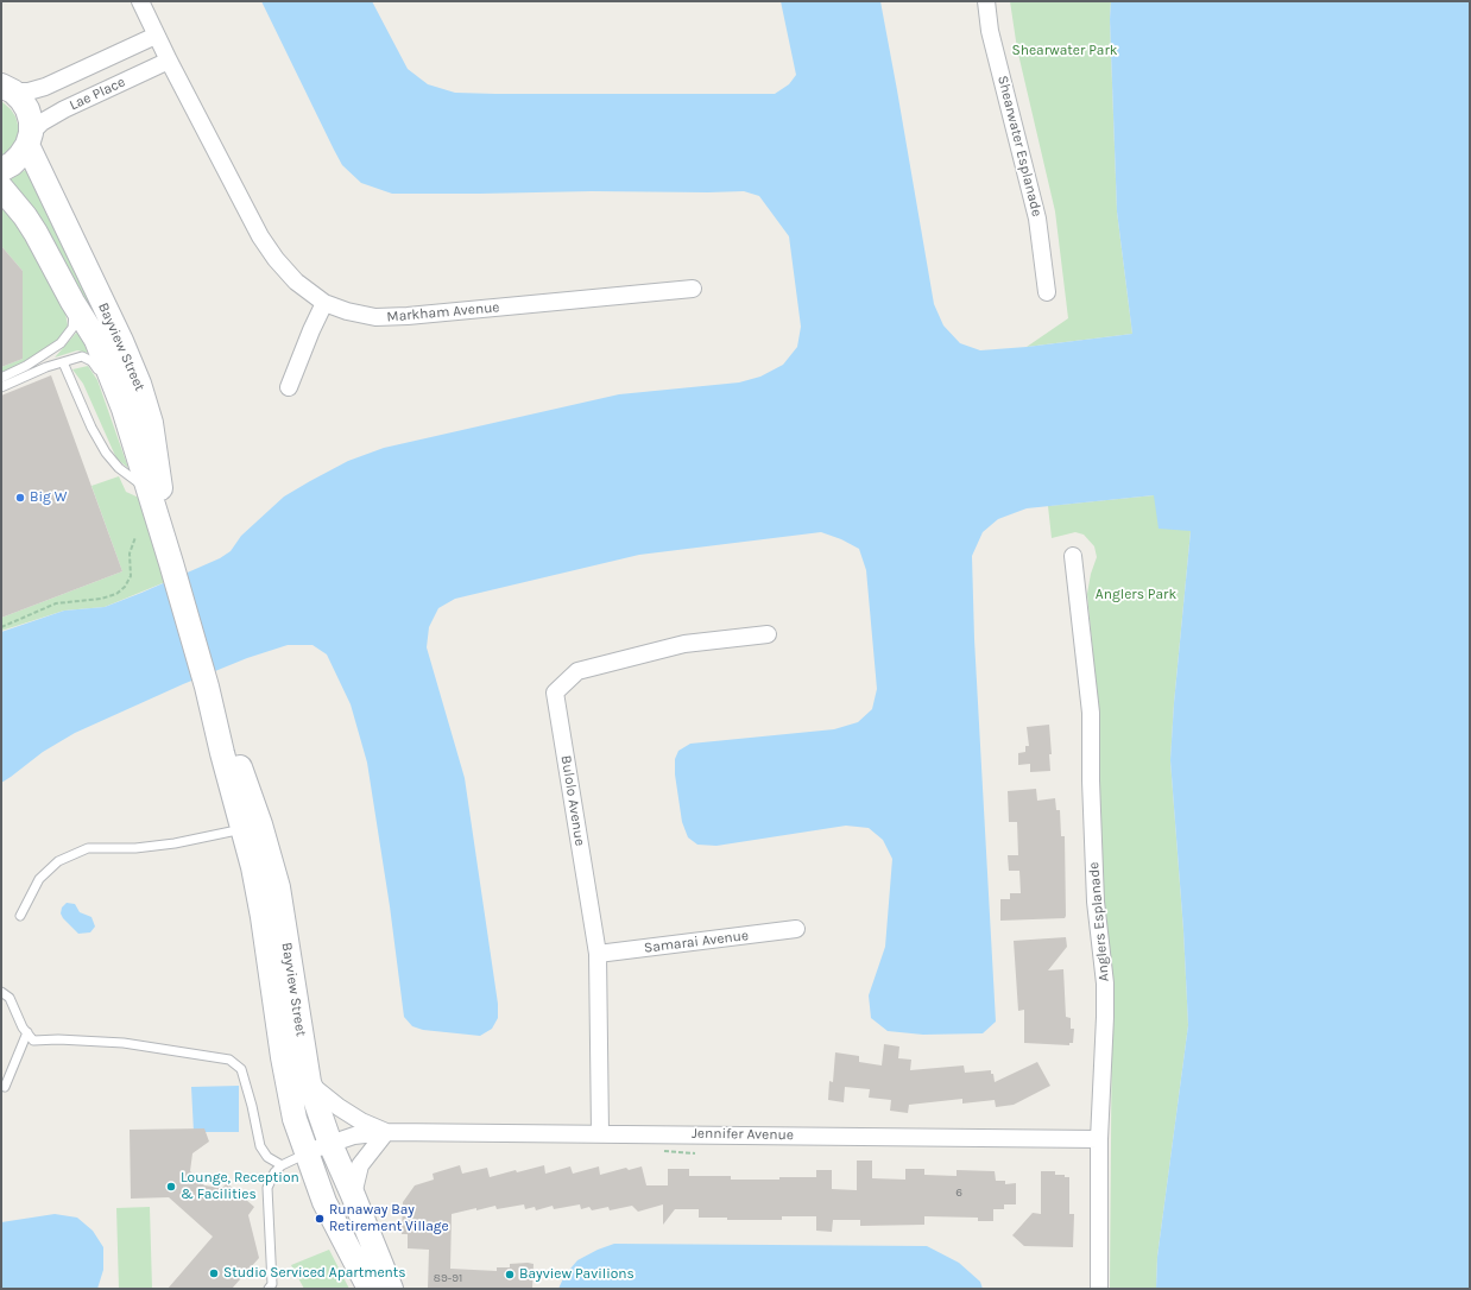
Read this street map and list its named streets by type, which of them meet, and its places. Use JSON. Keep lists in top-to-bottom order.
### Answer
{
  "streets": {
    "main road": ["Bayview Street"],
    "street": [
      "Lae Place",
      "Shearwater Esplanade",
      "Markham Avenue",
      "Bulolo Avenue",
      "Anglers Esplanade",
      "Samarai Avenue",
      "Jennifer Avenue"
    ]
  },
  "crossings": [
    ["Lae Place", "Markham Avenue"],
    ["Lae Place", "Bayview Street"],
    ["Bayview Street", "Jennifer Avenue"],
    ["Bulolo Avenue", "Samarai Avenue"],
    ["Bulolo Avenue", "Jennifer Avenue"],
    ["Anglers Esplanade", "Jennifer Avenue"]
  ],
  "parks": ["Shearwater Park", "Anglers Park"],
  "places": [
    "Big W",
    "Lounge, Reception & Facilities",
    "Runaway Bay Retirement Village",
    "Studio Serviced Apartments",
    "Bayview Pavilions"
  ],
  "house_numbers": ["6", "89-91"]
}
